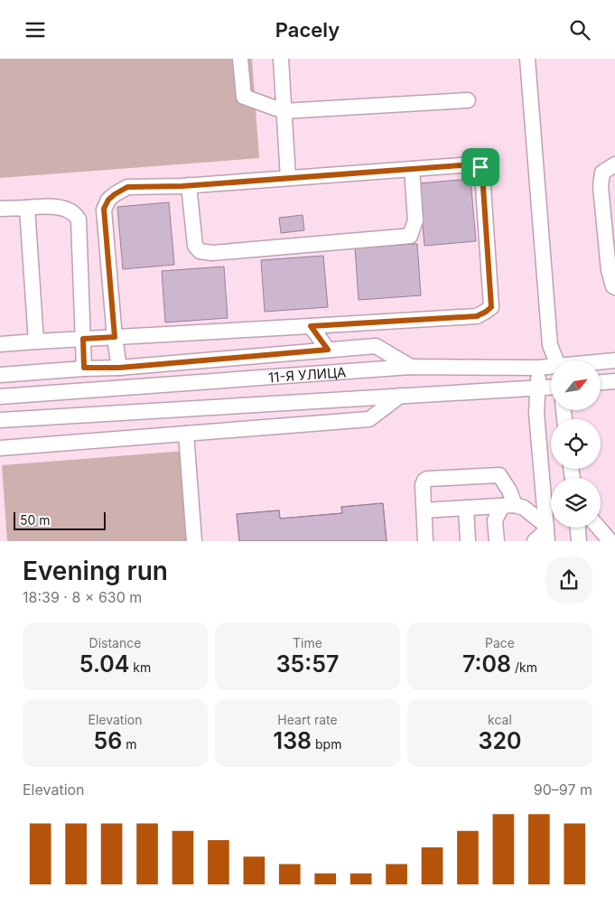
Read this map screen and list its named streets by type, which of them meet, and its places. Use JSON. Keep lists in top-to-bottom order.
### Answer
{
  "streets": {
    "street": ["11-Я УЛИЦА"]
  },
  "scale_bar": "50 m",
  "north": "top right",
  "page": {
    "header": "Pacely",
    "scale": "50 m",
    "heading": ["Evening run", "18:39 · 8 × 630 m"],
    "stats": [
      ["Distance", "5.04 km"],
      ["Time", "35:57"],
      ["Pace", "7:08 /km"],
      ["Elevation", "56 m"],
      ["Heart rate", "138 bpm"],
      ["kcal", "320"]
    ],
    "chart": ["Elevation", "90–97 m"]
  }
}
